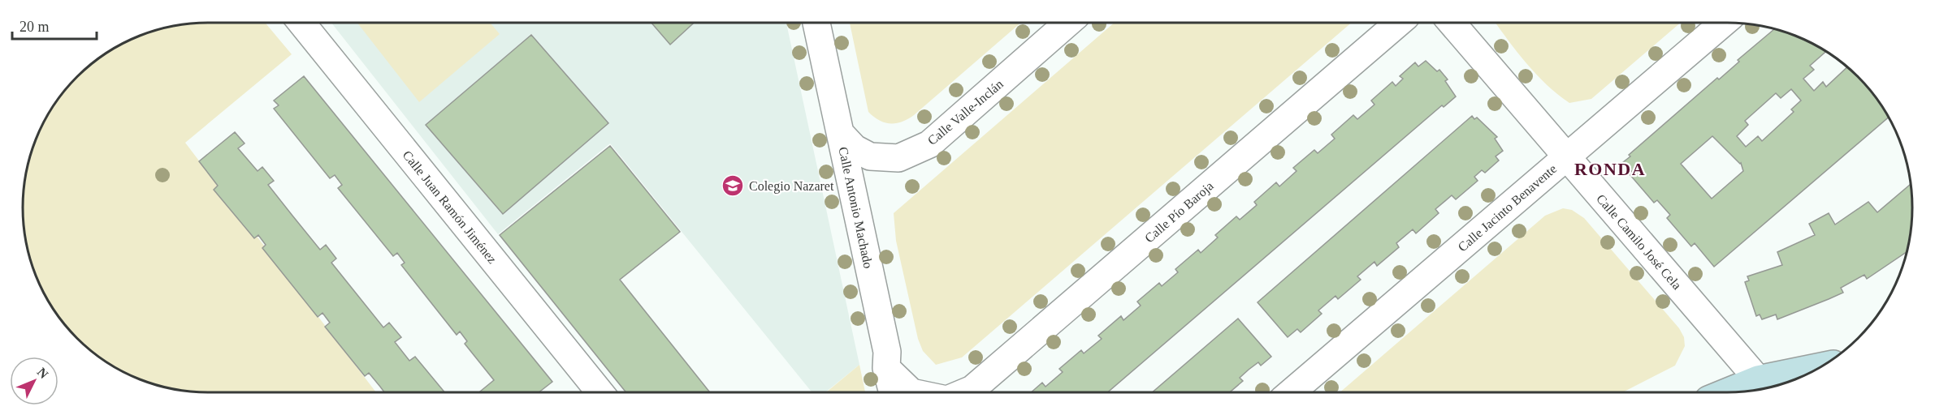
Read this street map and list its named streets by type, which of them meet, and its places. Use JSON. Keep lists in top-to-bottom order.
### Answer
{
  "streets": {
    "street": [
      "Calle Valle-Inclán",
      "Calle Juan Ramón Jiménez",
      "Calle Antonio Machado",
      "Calle Jacinto Benavente",
      "Calle Pío Baroja",
      "Calle Camilo José Cela"
    ]
  },
  "crossings": [
    ["Calle Valle-Inclán", "Calle Antonio Machado"],
    ["Calle Antonio Machado", "Calle Pío Baroja"],
    ["Calle Jacinto Benavente", "Calle Camilo José Cela"]
  ],
  "districts": ["RONDA"],
  "places": {
    "school or university": ["Colegio Nazaret"]
  },
  "scale_bar": "20 m",
  "north": "top right"
}
